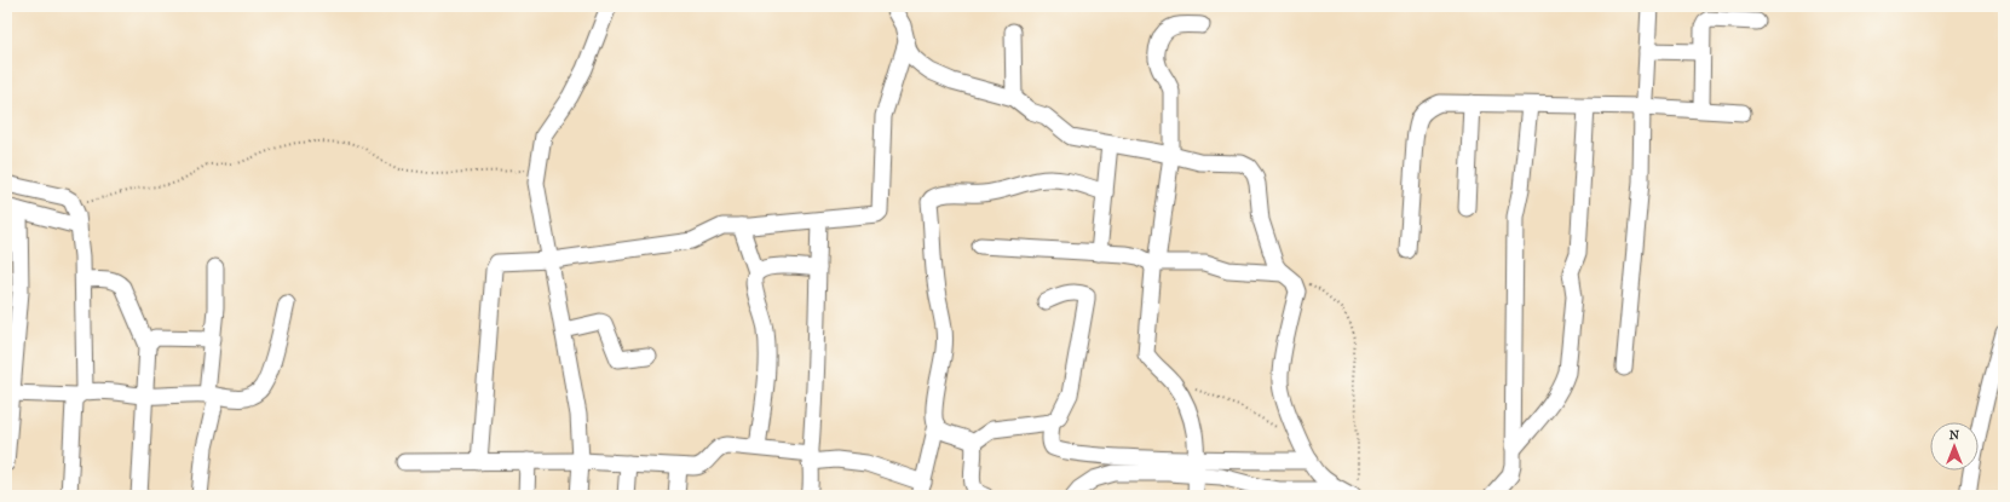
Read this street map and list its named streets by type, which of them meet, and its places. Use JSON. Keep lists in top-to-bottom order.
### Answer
{
  "north": "top"
}
